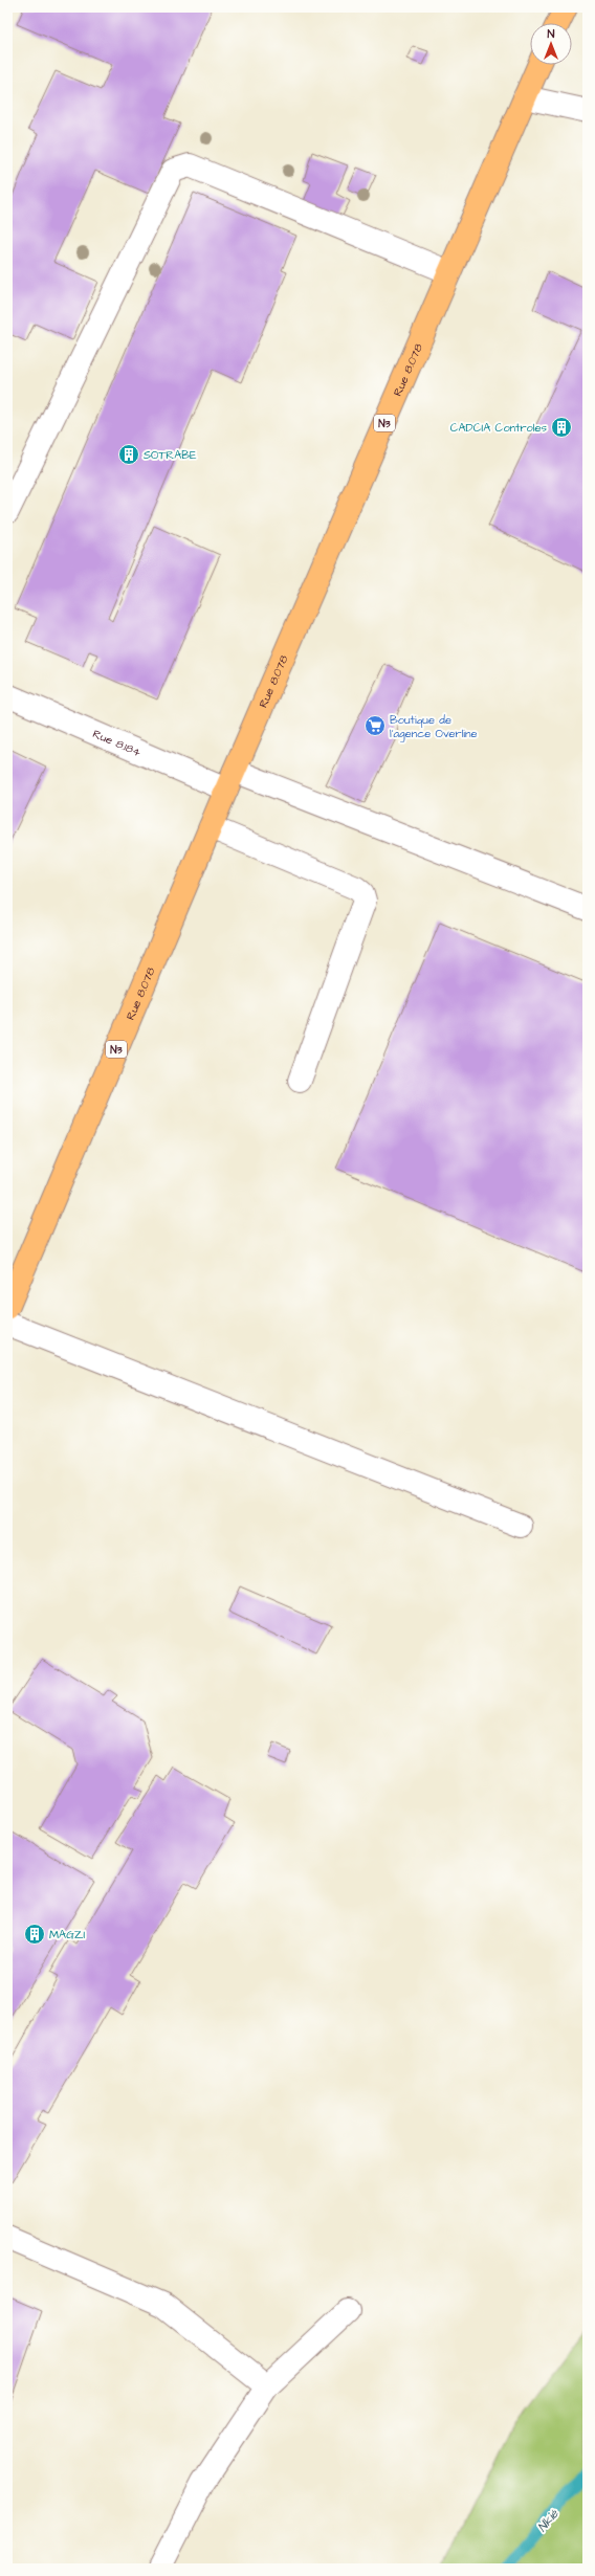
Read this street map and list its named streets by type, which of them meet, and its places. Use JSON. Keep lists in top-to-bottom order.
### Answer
{
  "streets": {
    "highway": ["Rue 8.078", "N3"],
    "street": ["Rue 8.184"]
  },
  "crossings": [
    ["Rue 8.078", "Rue 8.184"]
  ],
  "water": ["Nkié"],
  "places": {
    "building": ["CADCIA Controles", "SOTRABE", "MAGZI"],
    "supermarket": ["Boutique de l'agence Overline"]
  },
  "north": "top"
}
